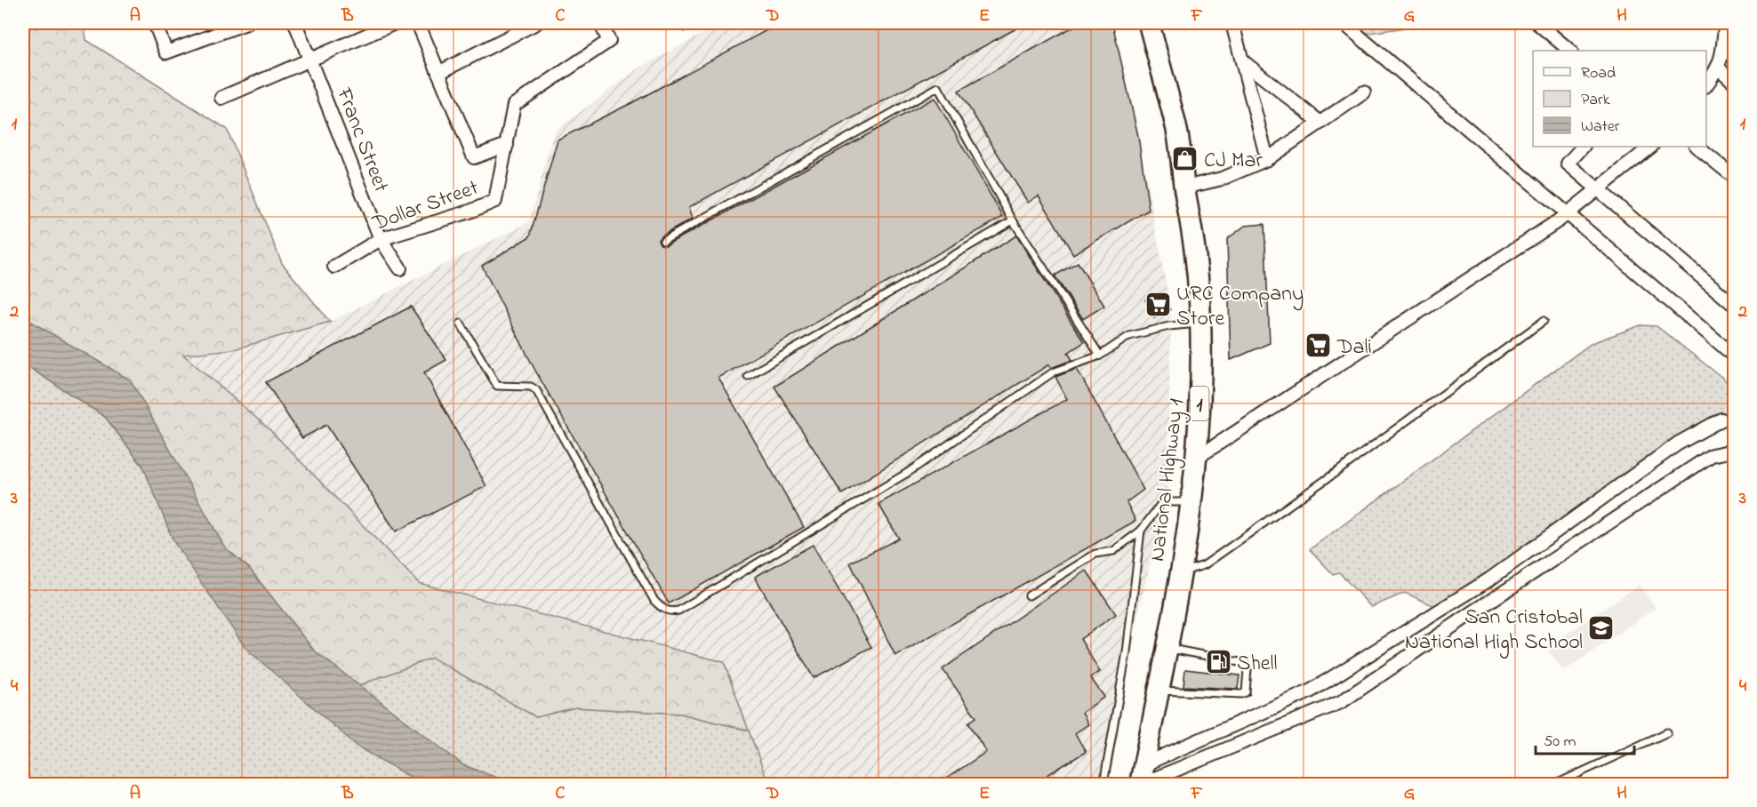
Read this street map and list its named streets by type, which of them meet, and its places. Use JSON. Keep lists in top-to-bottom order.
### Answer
{
  "streets": {
    "highway": ["1", "National Highway 1"],
    "street": ["Franc Street", "Dollar Street"]
  },
  "crossings": [
    ["Franc Street", "Dollar Street"]
  ],
  "places": {
    "shop": ["CJ Mar"],
    "supermarket": ["URC Company Store", "Dali"],
    "school or university": ["San Cristobal National High School"],
    "fuel station": ["Shell"]
  },
  "legend": ["Road", "Park", "Water"],
  "scale_bar": "50 m",
  "grid": {
    "columns": [
      "A",
      "B",
      "C",
      "D",
      "E",
      "F",
      "G",
      "H"
    ],
    "rows": [
      "1",
      "2",
      "3",
      "4"
    ]
  }
}
